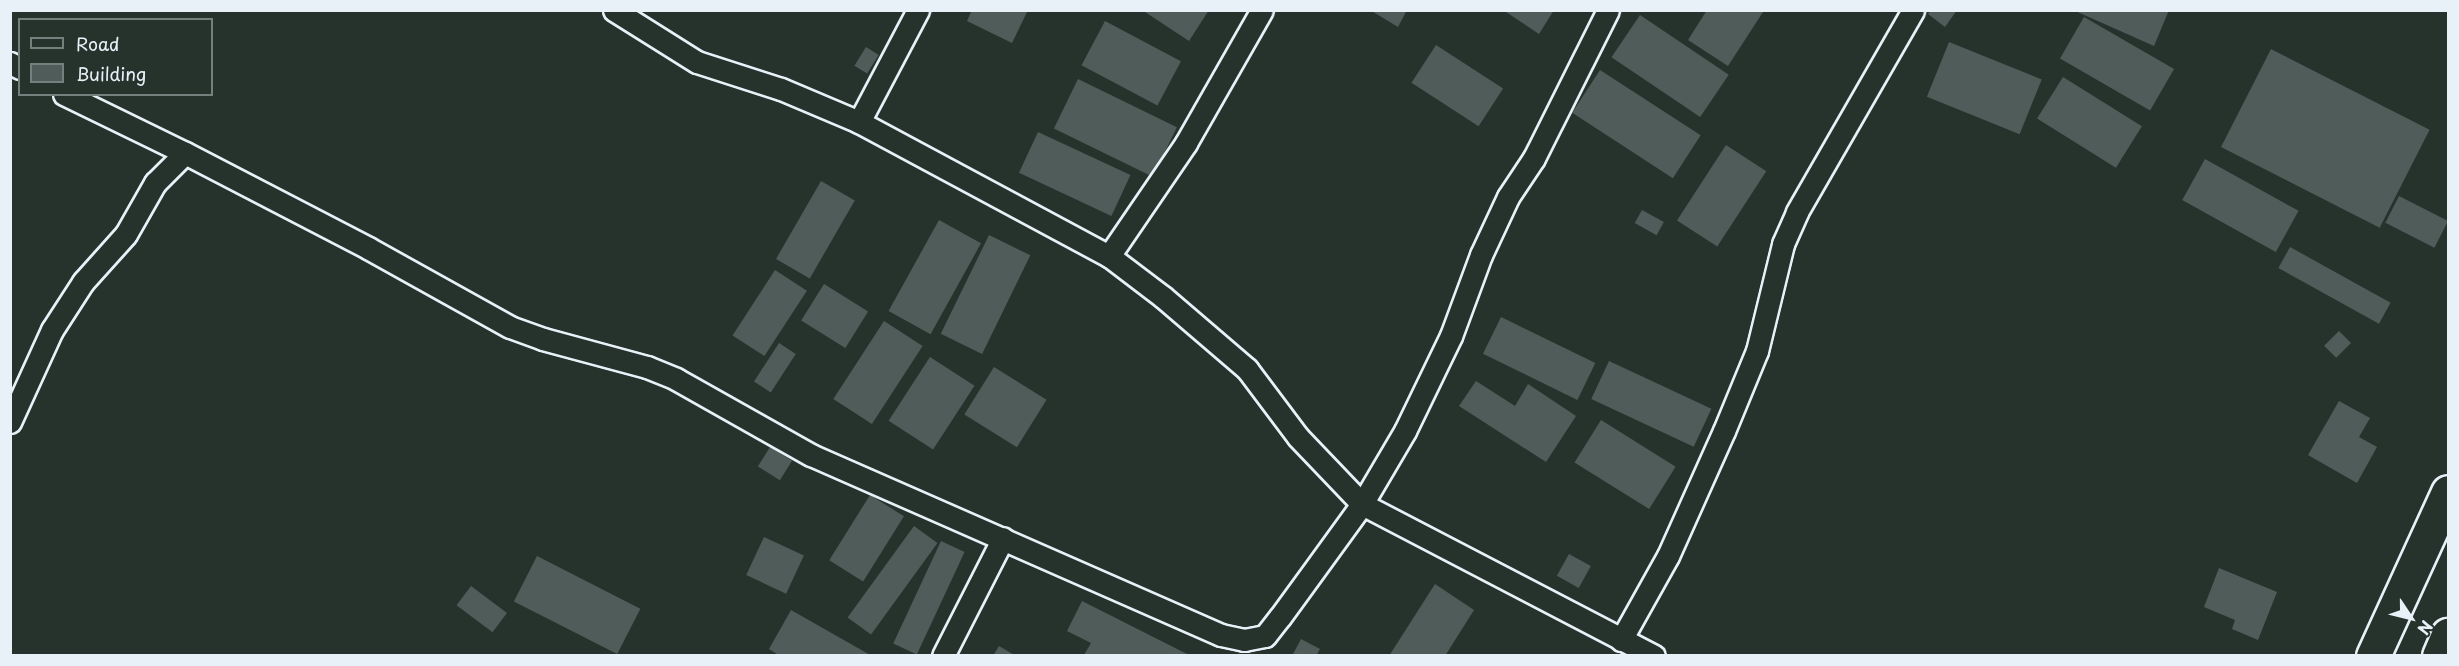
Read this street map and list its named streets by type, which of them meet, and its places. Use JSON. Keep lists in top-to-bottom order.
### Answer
{
  "legend": ["Road", "Building"],
  "north": "bottom right"
}
